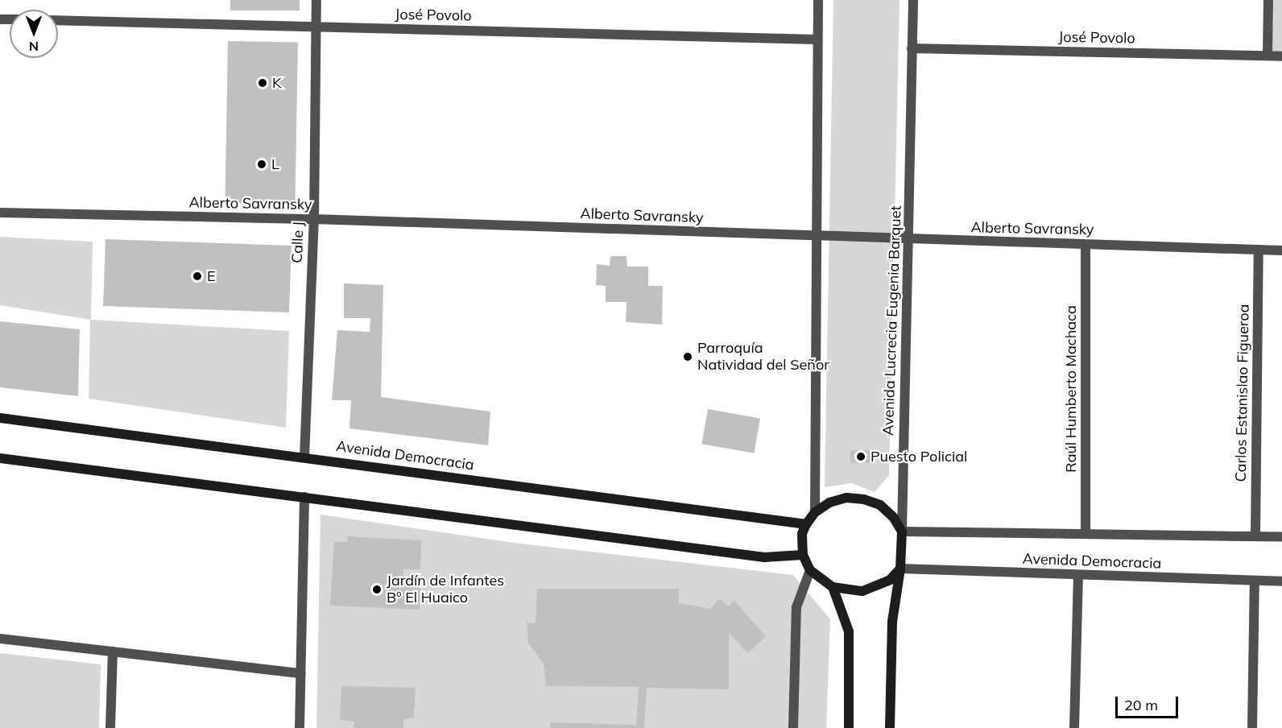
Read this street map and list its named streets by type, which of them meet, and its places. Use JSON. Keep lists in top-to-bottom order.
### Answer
{
  "streets": {
    "main road": ["Avenida Lucrecia Eugenia Barquet", "Avenida Democracia"],
    "street": [
      "José Povolo",
      "Alberto Savransky",
      "Calle J",
      "Raúl Humberto Machaca",
      "Carlos Estanislao Figueroa"
    ]
  },
  "crossings": [
    ["José Povolo", "Calle J"],
    ["José Povolo", "Avenida Lucrecia Eugenia Barquet"],
    ["Alberto Savransky", "Calle J"],
    ["Alberto Savransky", "Avenida Lucrecia Eugenia Barquet"],
    ["Alberto Savransky", "Raúl Humberto Machaca"],
    ["Alberto Savransky", "Carlos Estanislao Figueroa"],
    ["Calle J", "Avenida Democracia"],
    ["Avenida Lucrecia Eugenia Barquet", "Avenida Democracia"],
    ["Raúl Humberto Machaca", "Avenida Democracia"],
    ["Carlos Estanislao Figueroa", "Avenida Democracia"]
  ],
  "places": [
    "K",
    "L",
    "E",
    "Parroquía Natividad del Señor",
    "Puesto Policial",
    "Jardín de Infantes Bº El Huaico"
  ],
  "scale_bar": "20 m",
  "north": "bottom"
}
